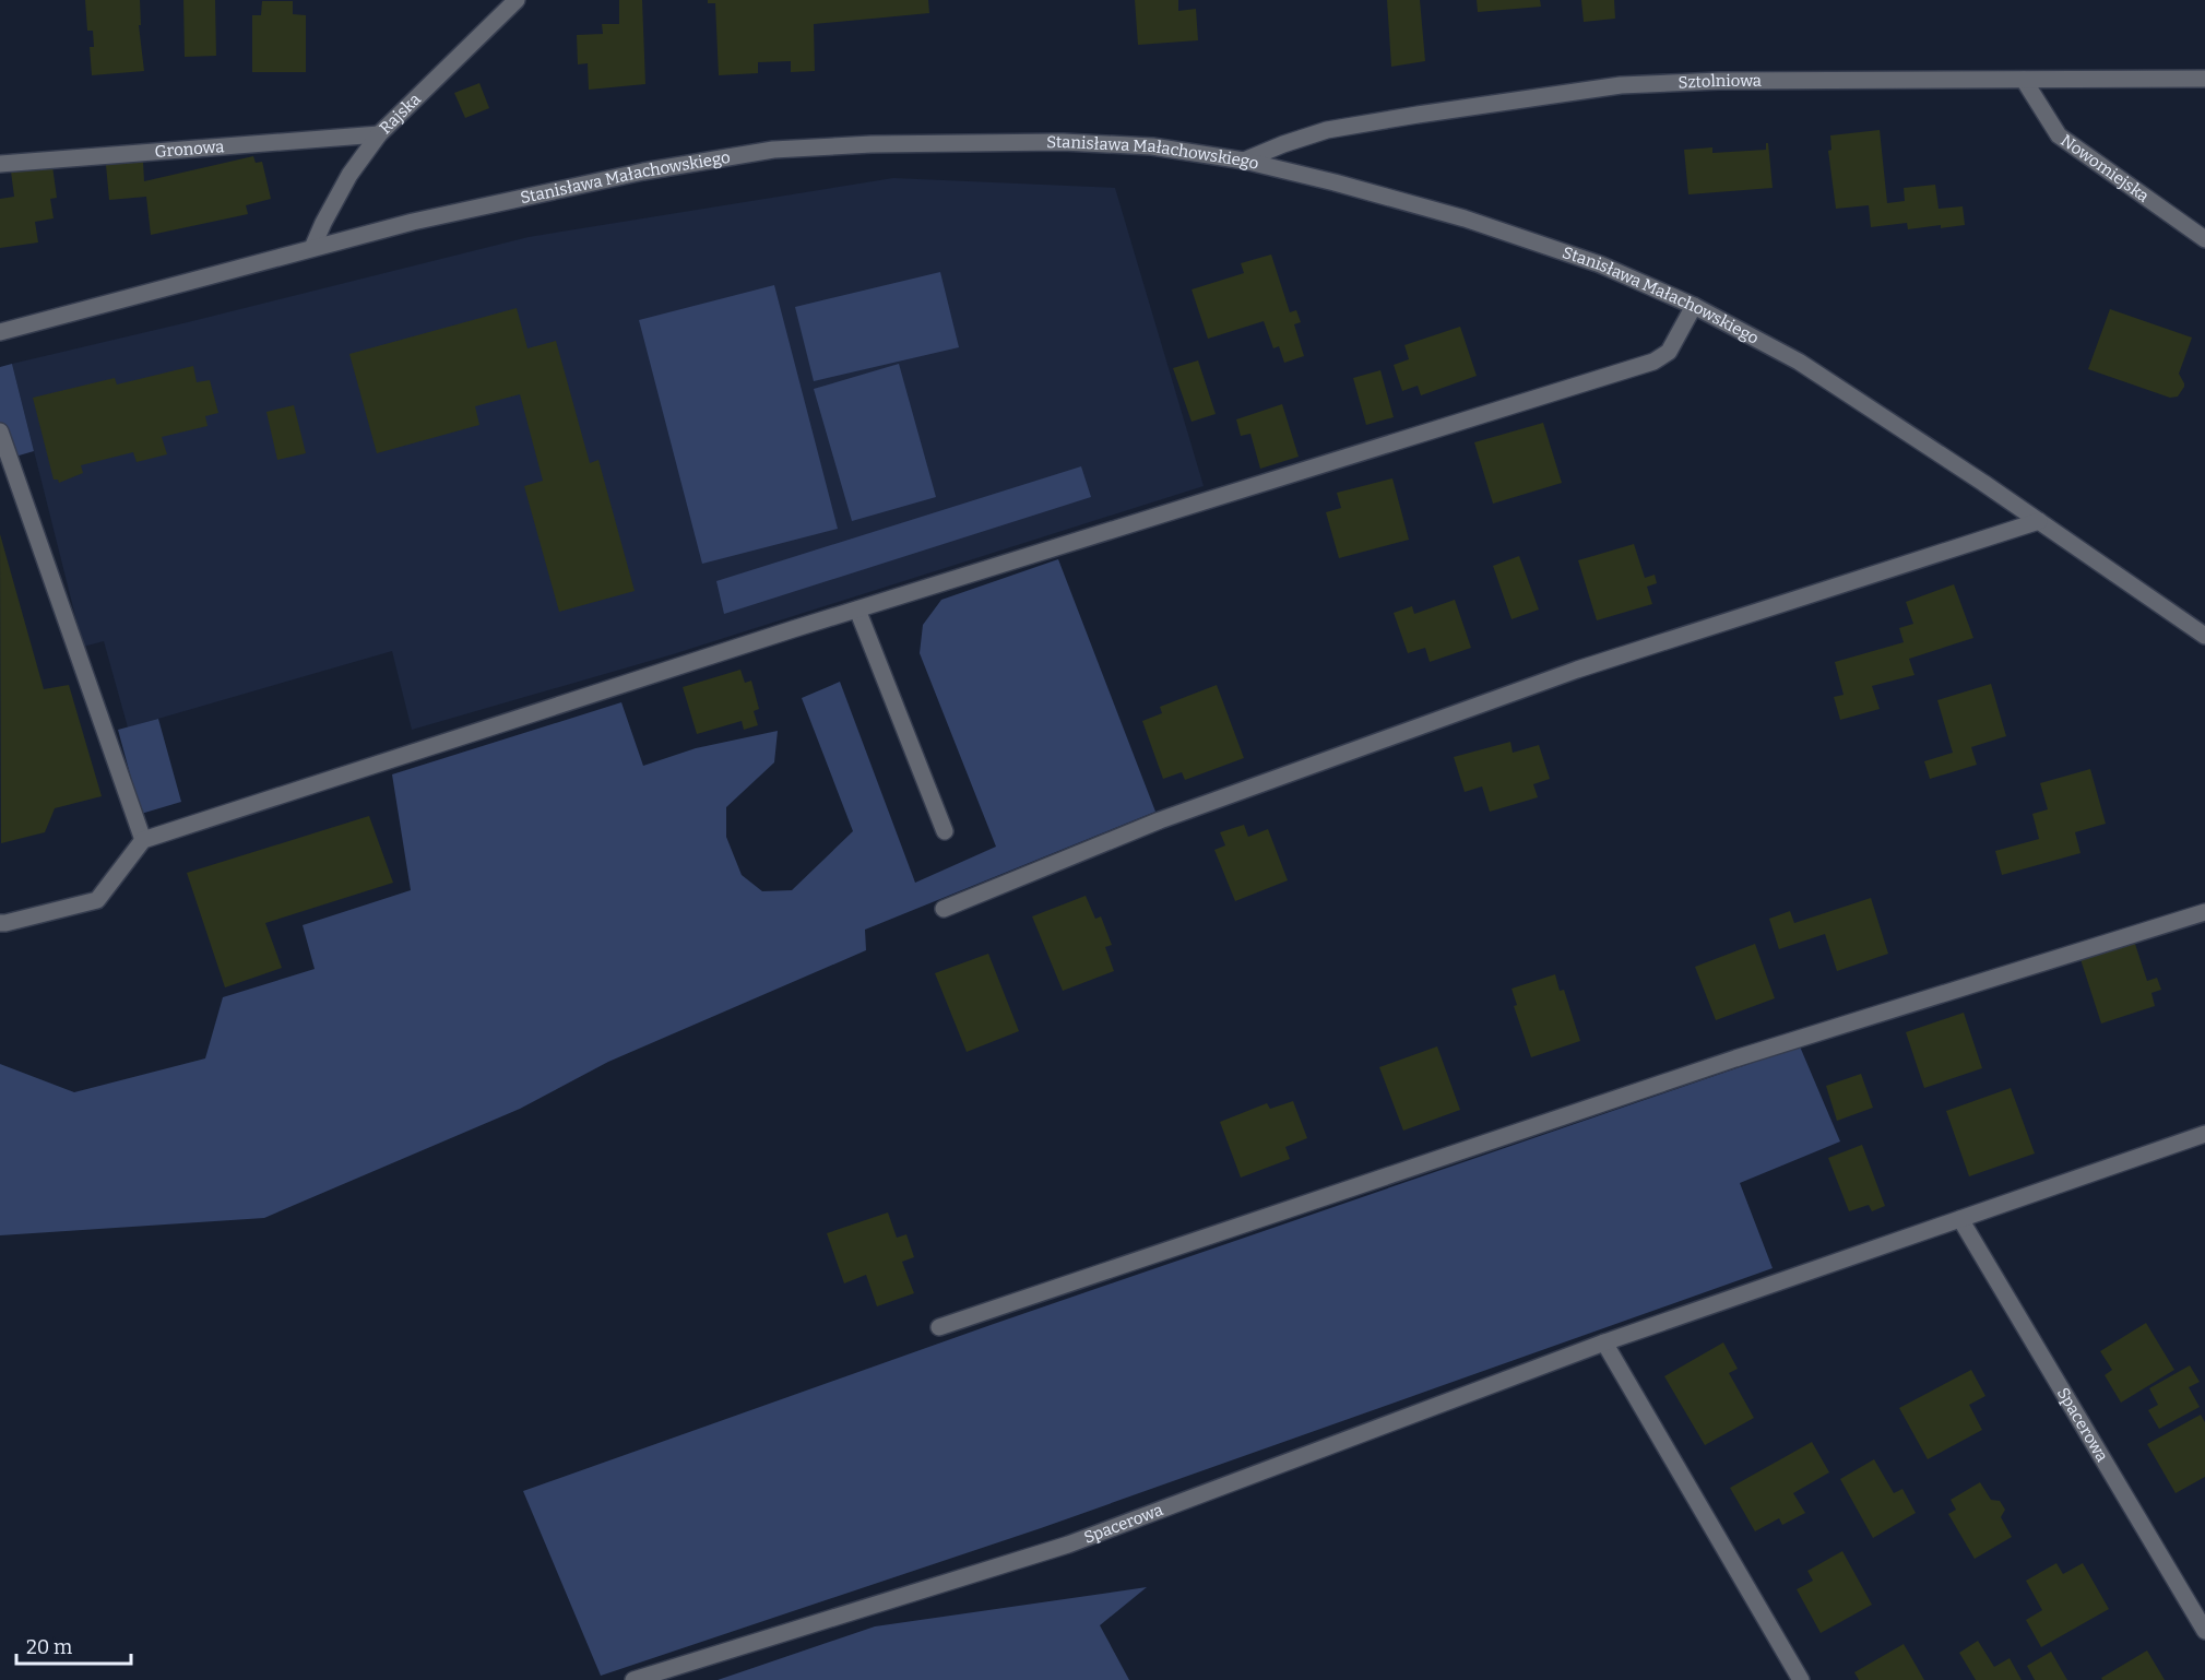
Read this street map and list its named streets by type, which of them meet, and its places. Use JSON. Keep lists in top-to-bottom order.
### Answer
{
  "streets": {
    "street": [
      "Sztolniowa",
      "Rajska",
      "Gronowa",
      "Stanisława Małachowskiego",
      "Nowomiejska",
      "Spacerowa"
    ]
  },
  "crossings": [
    ["Sztolniowa", "Stanisława Małachowskiego"],
    ["Sztolniowa", "Nowomiejska"],
    ["Rajska", "Gronowa"],
    ["Rajska", "Stanisława Małachowskiego"]
  ],
  "scale_bar": "20 m"
}
